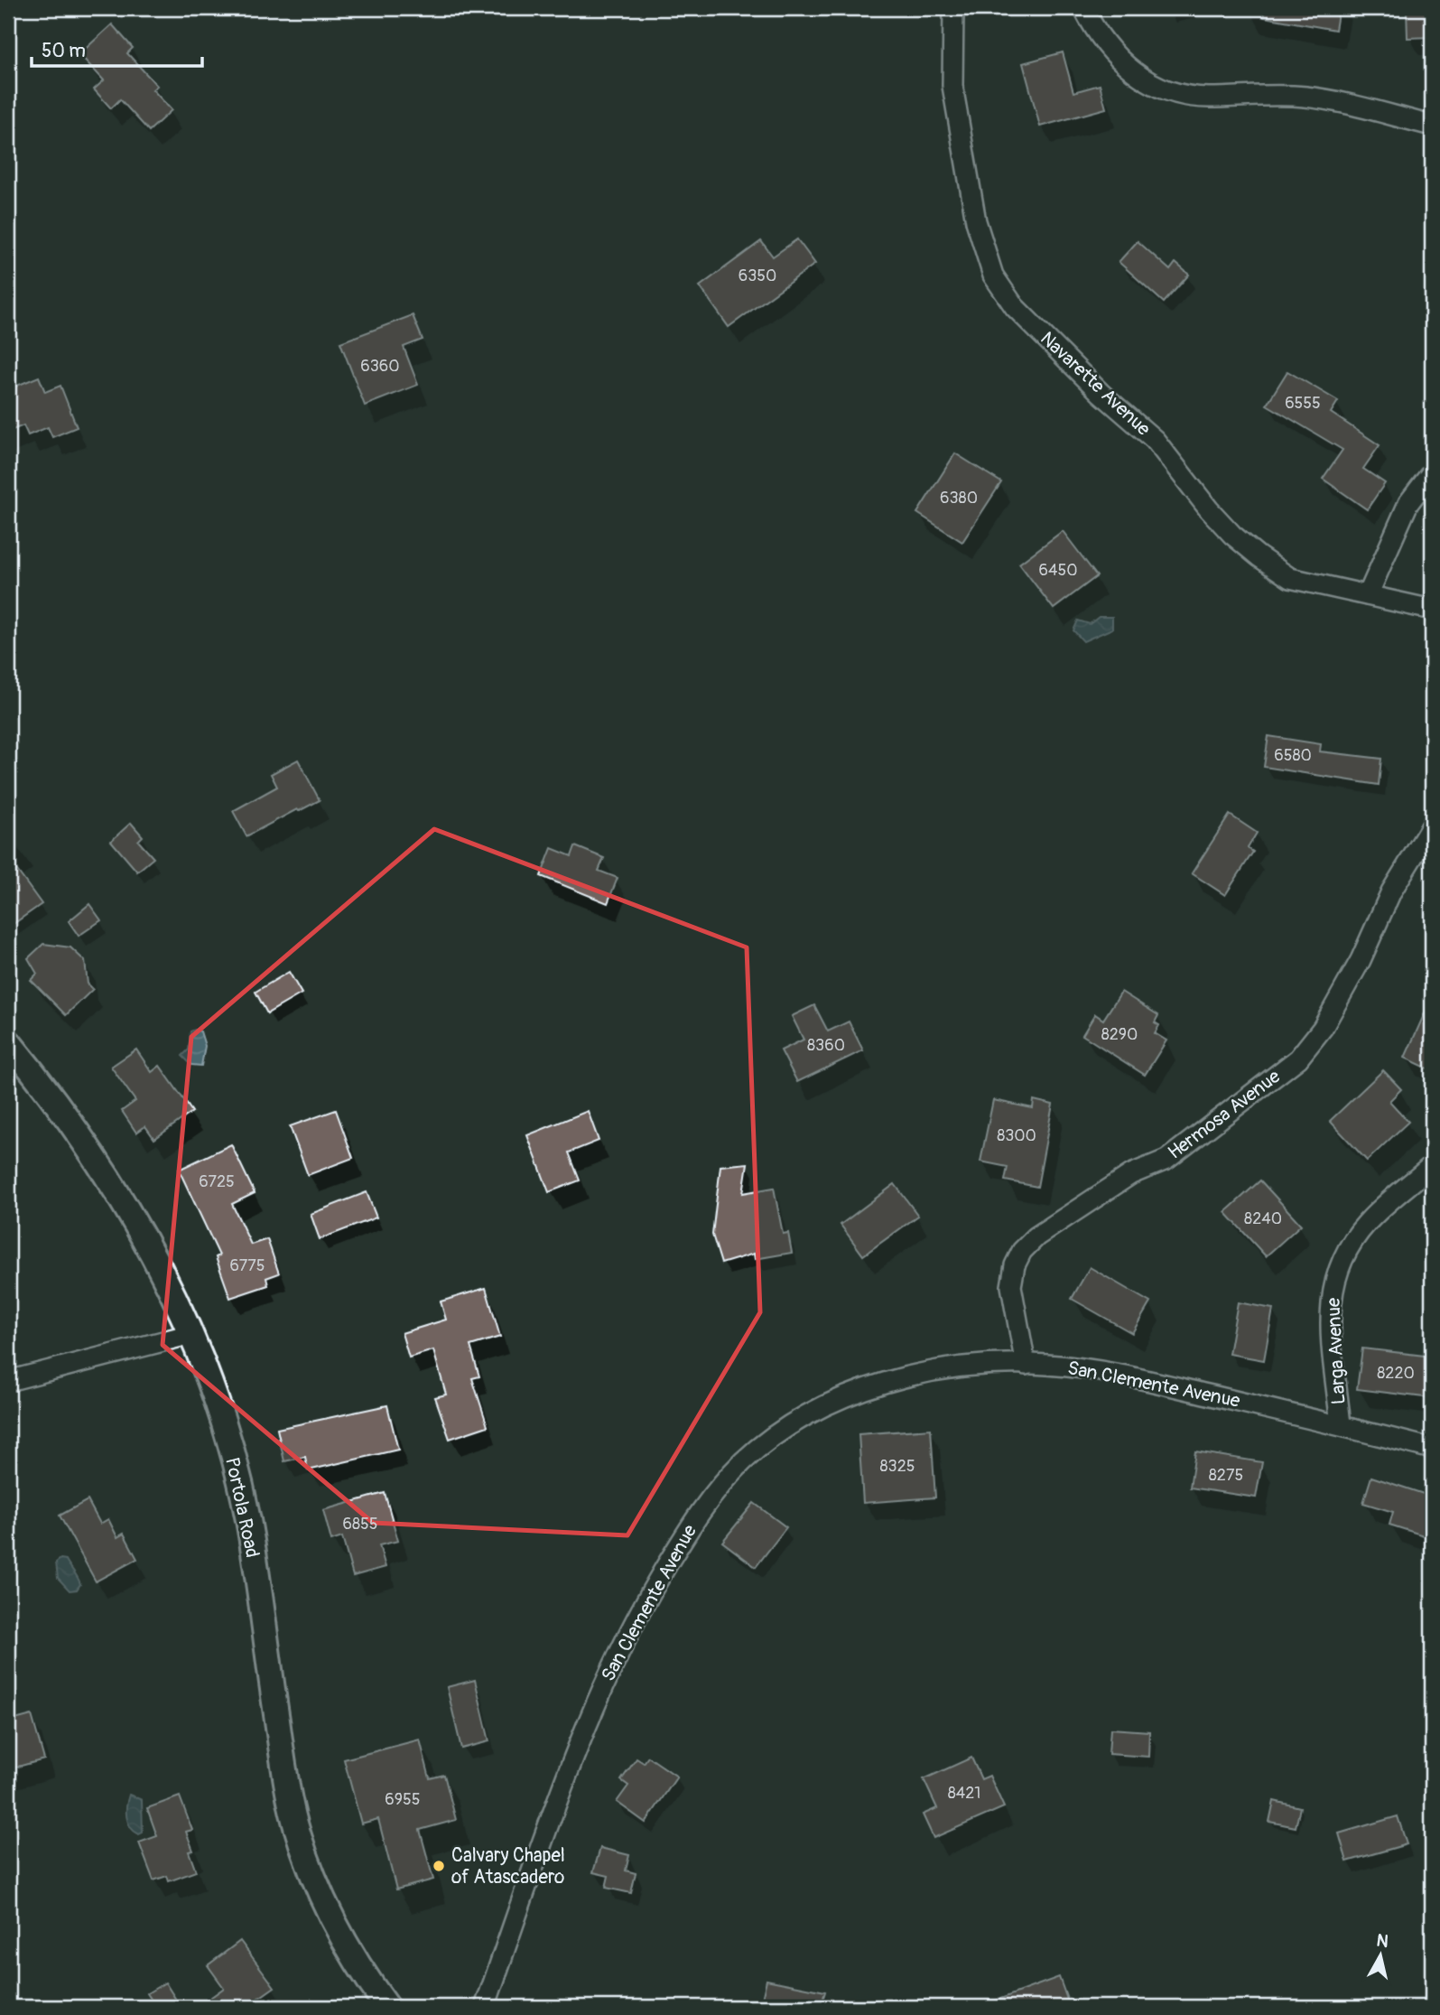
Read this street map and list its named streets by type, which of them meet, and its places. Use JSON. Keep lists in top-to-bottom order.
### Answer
{
  "streets": {
    "street": [
      "Navarette Avenue",
      "Hermosa Avenue",
      "Larga Avenue",
      "San Clemente Avenue",
      "Portola Road"
    ]
  },
  "crossings": [
    ["Hermosa Avenue", "San Clemente Avenue"],
    ["Larga Avenue", "San Clemente Avenue"]
  ],
  "places": ["Calvary Chapel of Atascadero"],
  "house_numbers": [
    "6350",
    "6360",
    "6555",
    "6380",
    "6450",
    "6580",
    "8290",
    "8360",
    "8300",
    "6725",
    "8240",
    "6775",
    "8220",
    "8325",
    "8275",
    "6855",
    "8421",
    "6955"
  ],
  "scale_bar": "50 m",
  "north": "top"
}
